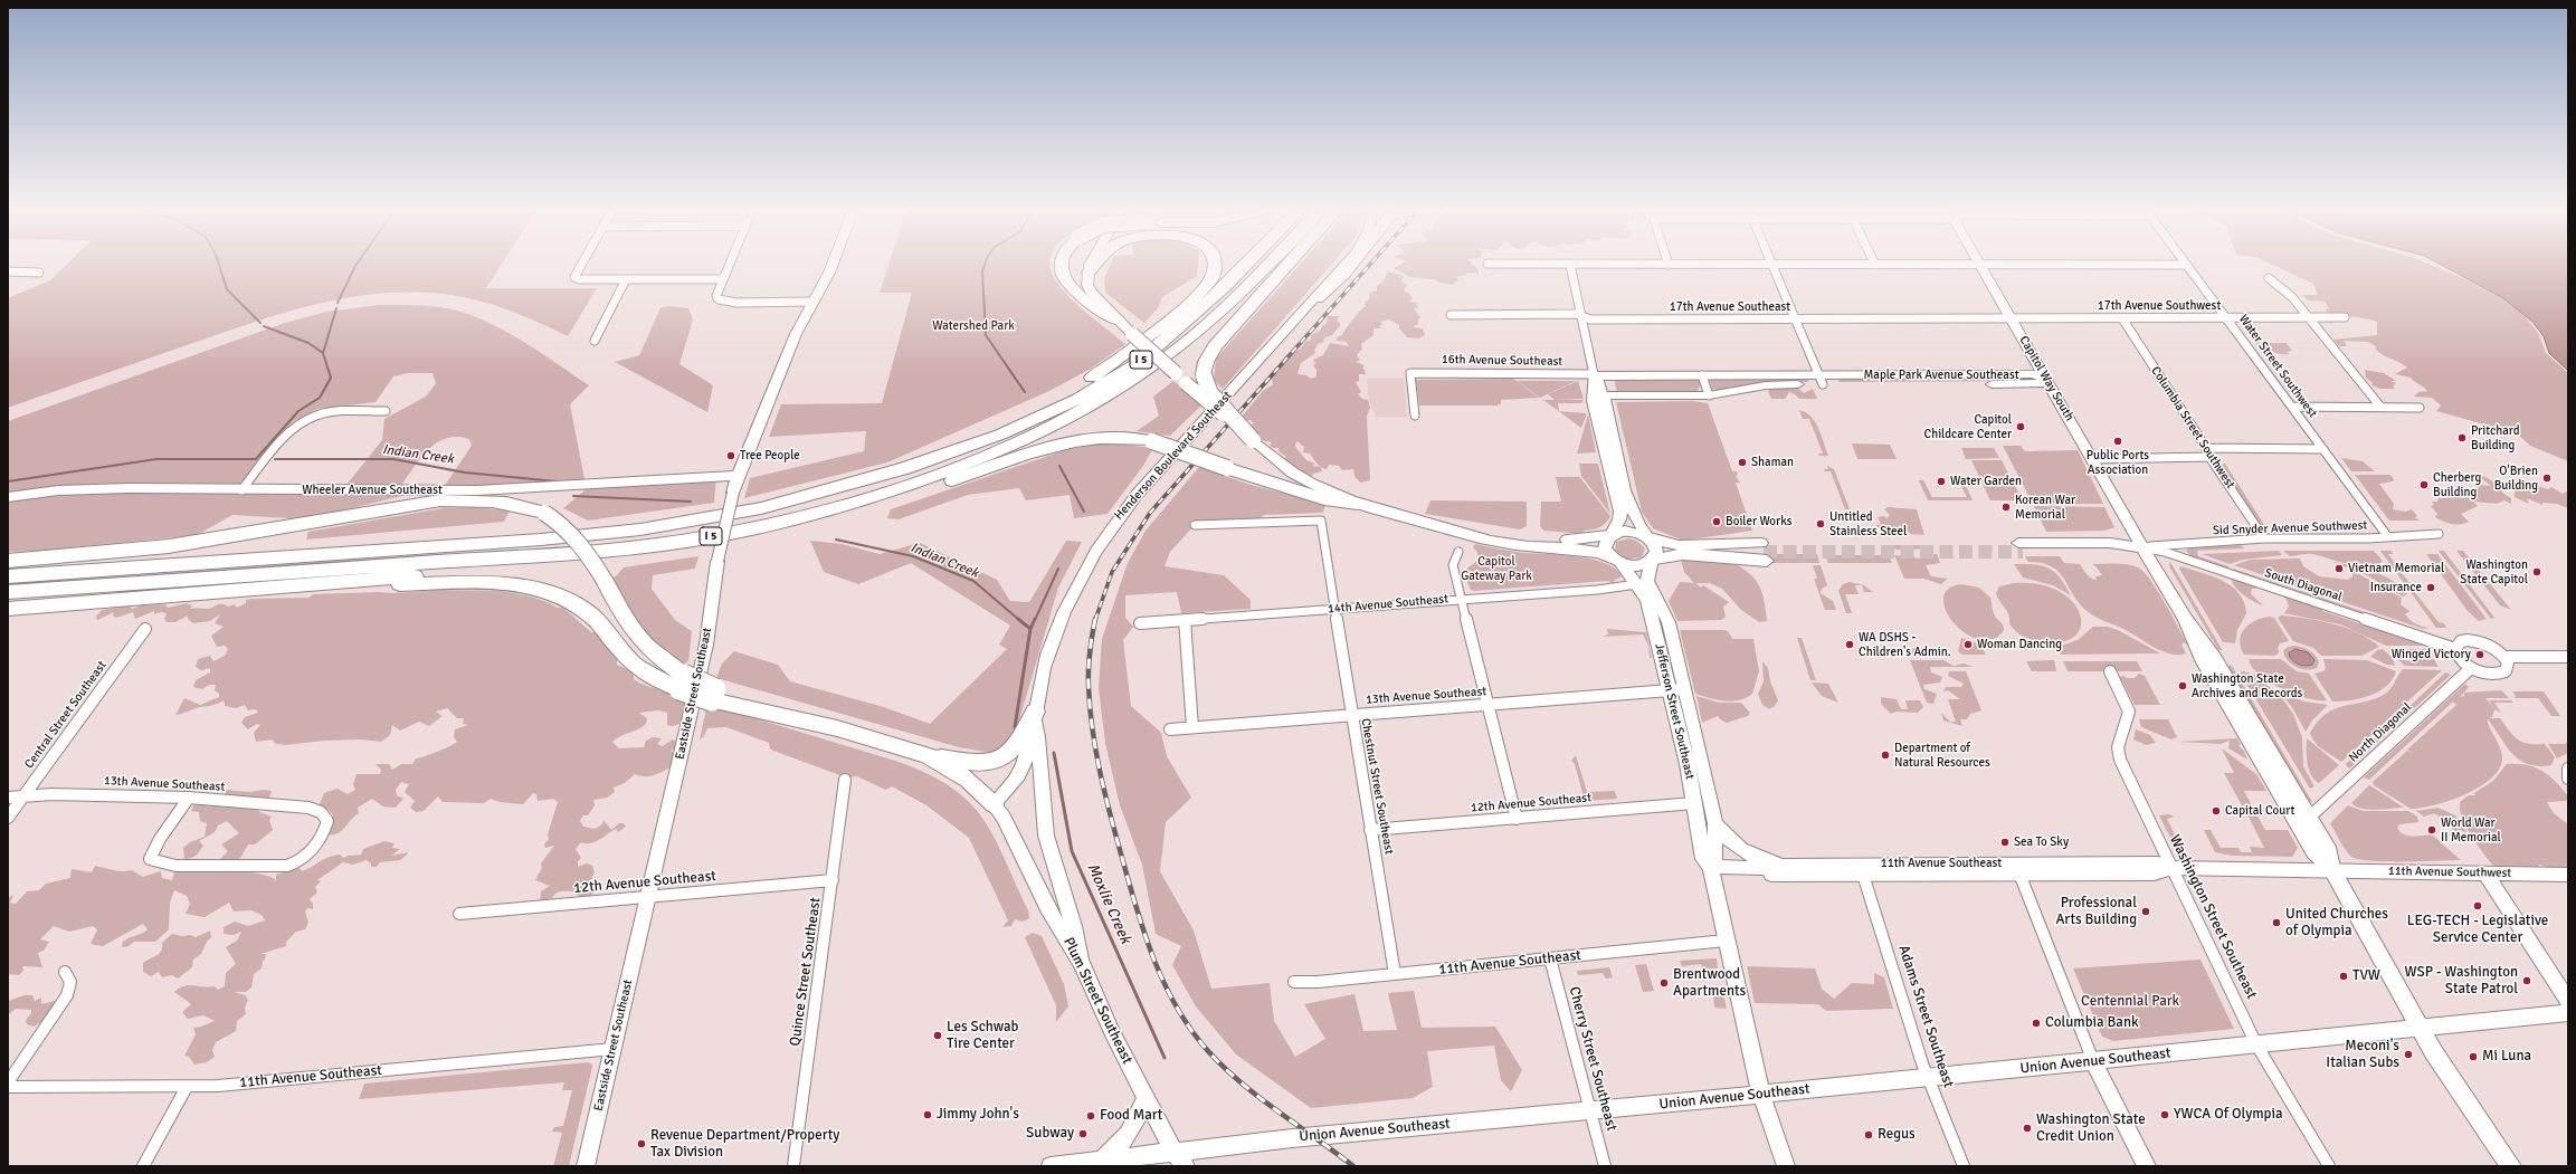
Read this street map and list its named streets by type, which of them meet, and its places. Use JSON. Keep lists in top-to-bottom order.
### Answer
{
  "streets": {
    "highway": ["I 5"],
    "street": [
      "17th Avenue Southwest",
      "17th Avenue Southeast",
      "16th Avenue Southeast",
      "Water Street Southwest",
      "Maple Park Avenue Southeast",
      "Capitol Way South",
      "Columbia Street Southwest",
      "Henderson Boulevard Southeast",
      "Wheeler Avenue Southeast",
      "Sid Snyder Avenue Southwest",
      "South Diagonal",
      "14th Avenue Southeast",
      "Eastside Street Southeast",
      "13th Avenue Southeast",
      "Jefferson Street Southeast",
      "Central Street Southeast",
      "North Diagonal",
      "Chestnut Street Southeast",
      "12th Avenue Southeast",
      "11th Avenue Southeast",
      "11th Avenue Southwest",
      "Washington Street Southeast",
      "Quince Street Southeast",
      "Plum Street Southeast",
      "Adams Street Southeast",
      "Cherry Street Southeast",
      "Union Avenue Southeast"
    ]
  },
  "crossings": [
    ["17th Avenue Southwest", "17th Avenue Southeast"],
    ["17th Avenue Southwest", "Water Street Southwest"],
    ["17th Avenue Southwest", "Capitol Way South"],
    ["17th Avenue Southwest", "Columbia Street Southwest"],
    ["17th Avenue Southeast", "Capitol Way South"],
    ["16th Avenue Southeast", "Maple Park Avenue Southeast"],
    ["Water Street Southwest", "Sid Snyder Avenue Southwest"],
    ["Maple Park Avenue Southeast", "Capitol Way South"],
    ["Capitol Way South", "Sid Snyder Avenue Southwest"],
    ["Capitol Way South", "South Diagonal"],
    ["Columbia Street Southwest", "Sid Snyder Avenue Southwest"],
    ["Henderson Boulevard Southeast", "Plum Street Southeast"],
    ["Wheeler Avenue Southeast", "Eastside Street Southeast"],
    ["Sid Snyder Avenue Southwest", "South Diagonal"],
    ["14th Avenue Southeast", "Jefferson Street Southeast"],
    ["14th Avenue Southeast", "Chestnut Street Southeast"],
    ["Eastside Street Southeast", "12th Avenue Southeast"],
    ["Eastside Street Southeast", "11th Avenue Southeast"],
    ["13th Avenue Southeast", "Jefferson Street Southeast"],
    ["13th Avenue Southeast", "Central Street Southeast"],
    ["13th Avenue Southeast", "Chestnut Street Southeast"],
    ["Jefferson Street Southeast", "12th Avenue Southeast"],
    ["Jefferson Street Southeast", "11th Avenue Southeast"],
    ["Jefferson Street Southeast", "Union Avenue Southeast"],
    ["Chestnut Street Southeast", "12th Avenue Southeast"],
    ["Chestnut Street Southeast", "11th Avenue Southeast"],
    ["12th Avenue Southeast", "Quince Street Southeast"],
    ["11th Avenue Southeast", "11th Avenue Southwest"],
    ["11th Avenue Southeast", "Washington Street Southeast"],
    ["11th Avenue Southeast", "Adams Street Southeast"],
    ["11th Avenue Southeast", "Cherry Street Southeast"],
    ["Washington Street Southeast", "Union Avenue Southeast"],
    ["Plum Street Southeast", "Union Avenue Southeast"],
    ["Adams Street Southeast", "Union Avenue Southeast"],
    ["Cherry Street Southeast", "Union Avenue Southeast"]
  ],
  "water": ["Indian Creek", "Moxlie Creek"],
  "parks": ["Watershed Park", "Capitol Gateway Park", "Centennial Park"],
  "places": [
    "Capitol Childcare Center",
    "Pritchard Building",
    "Public Ports Association",
    "Tree People",
    "Shaman",
    "O'Brien Building",
    "Water Garden",
    "Cherberg Building",
    "Korean War Memorial",
    "Boiler Works",
    "Untitled Stainless Steel",
    "Vietnam Memorial",
    "Washington State Capitol",
    "Insurance",
    "WA DSHS - Children's Admin.",
    "Woman Dancing",
    "Winged Victory",
    "Washington State Archives and Records",
    "Department of Natural Resources",
    "Capital Court",
    "World War II Memorial",
    "Sea To Sky",
    "LEG-TECH - Legislative Service Center",
    "Professional Arts Building",
    "United Churches of Olympia",
    "TVW",
    "WSP - Washington State Patrol",
    "Brentwood Apartments",
    "Columbia Bank",
    "Les Schwab Tire Center",
    "Meconi's Italian Subs",
    "Mi Luna",
    "Jimmy John's",
    "YWCA Of Olympia",
    "Food Mart",
    "Washington State Credit Union",
    "Subway",
    "Regus",
    "Revenue Department/Property Tax Division"
  ]
}
